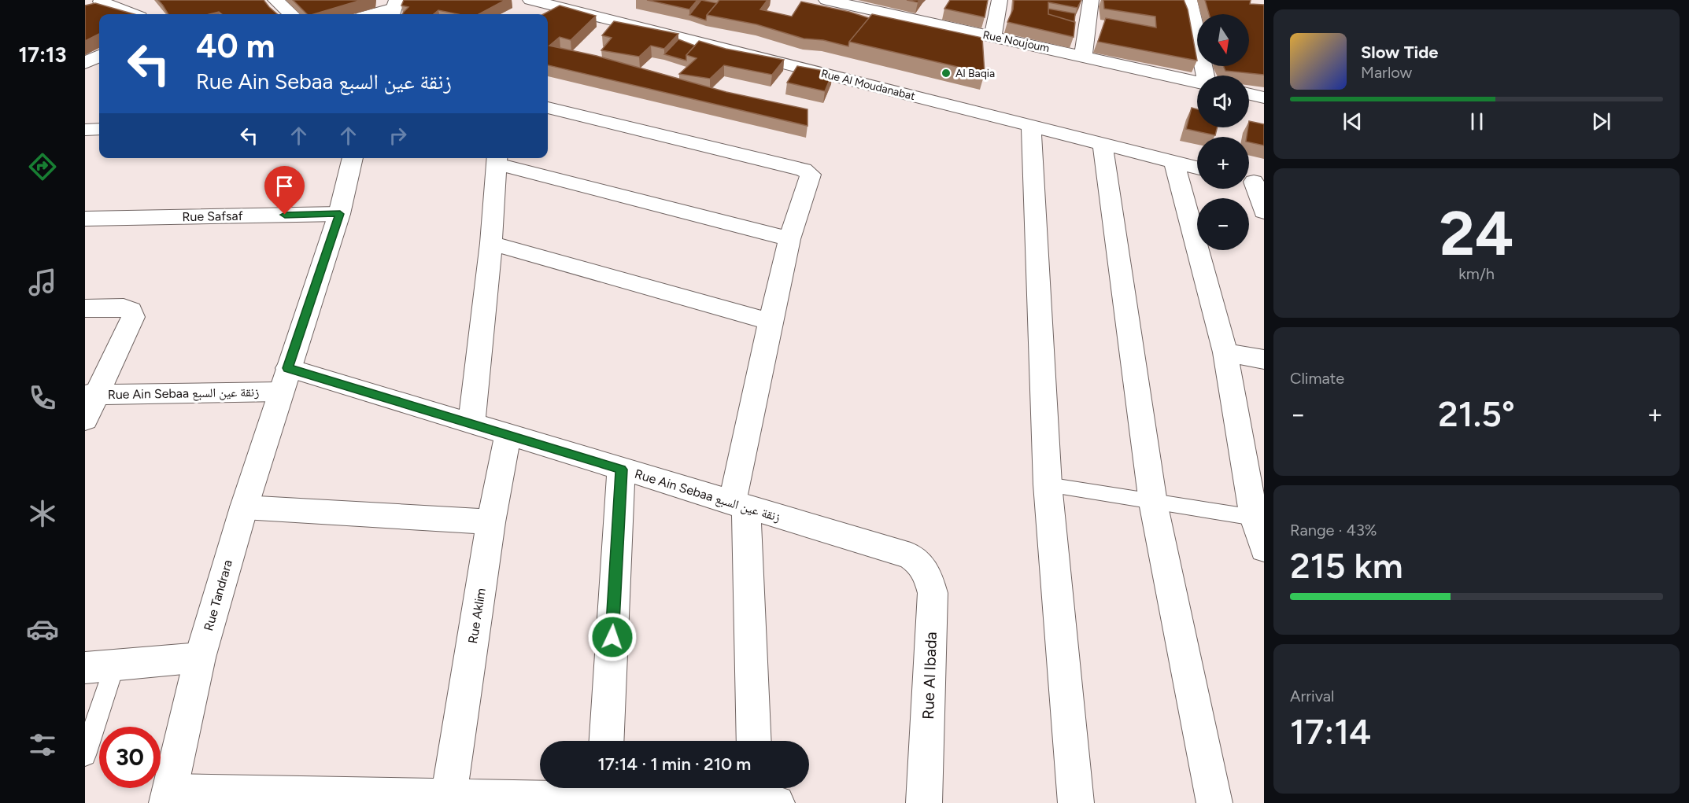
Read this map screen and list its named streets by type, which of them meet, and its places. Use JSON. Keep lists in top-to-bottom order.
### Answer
{
  "streets": {
    "street": [
      "Rue Noujoum",
      "Rue Al Moudanabat",
      "Rue Safsaf",
      "Rue Ain Sebaa زنقة عين السبع",
      "Rue Tandrara",
      "Rue Aklim",
      "Rue Al Ibada"
    ]
  },
  "crossings": [
    ["Rue Safsaf", "Rue Tandrara"],
    ["Rue Ain Sebaa زنقة عين السبع", "Rue Tandrara"],
    ["Rue Ain Sebaa زنقة عين السبع", "Rue Aklim"],
    ["Rue Ain Sebaa زنقة عين السبع", "Rue Al Ibada"]
  ],
  "places": ["Al Baqia"],
  "north": "bottom",
  "page": {
    "tabs": "17:13",
    "map_buttons": ["+", "−"],
    "turn": ["40 m", "Rue Ain Sebaa زنقة عين السبع"],
    "song": ["Slow Tide", "Marlow"],
    "tile": [
      ["24", "km/h"],
      "Climate",
      ["Range · 43%", "215 km"],
      ["Arrival", "17:14"]
    ],
    "heat": ["−", "21.5°", "+"],
    "limit": "30",
    "trip": "17:14 · 1 min · 210 m"
  }
}
